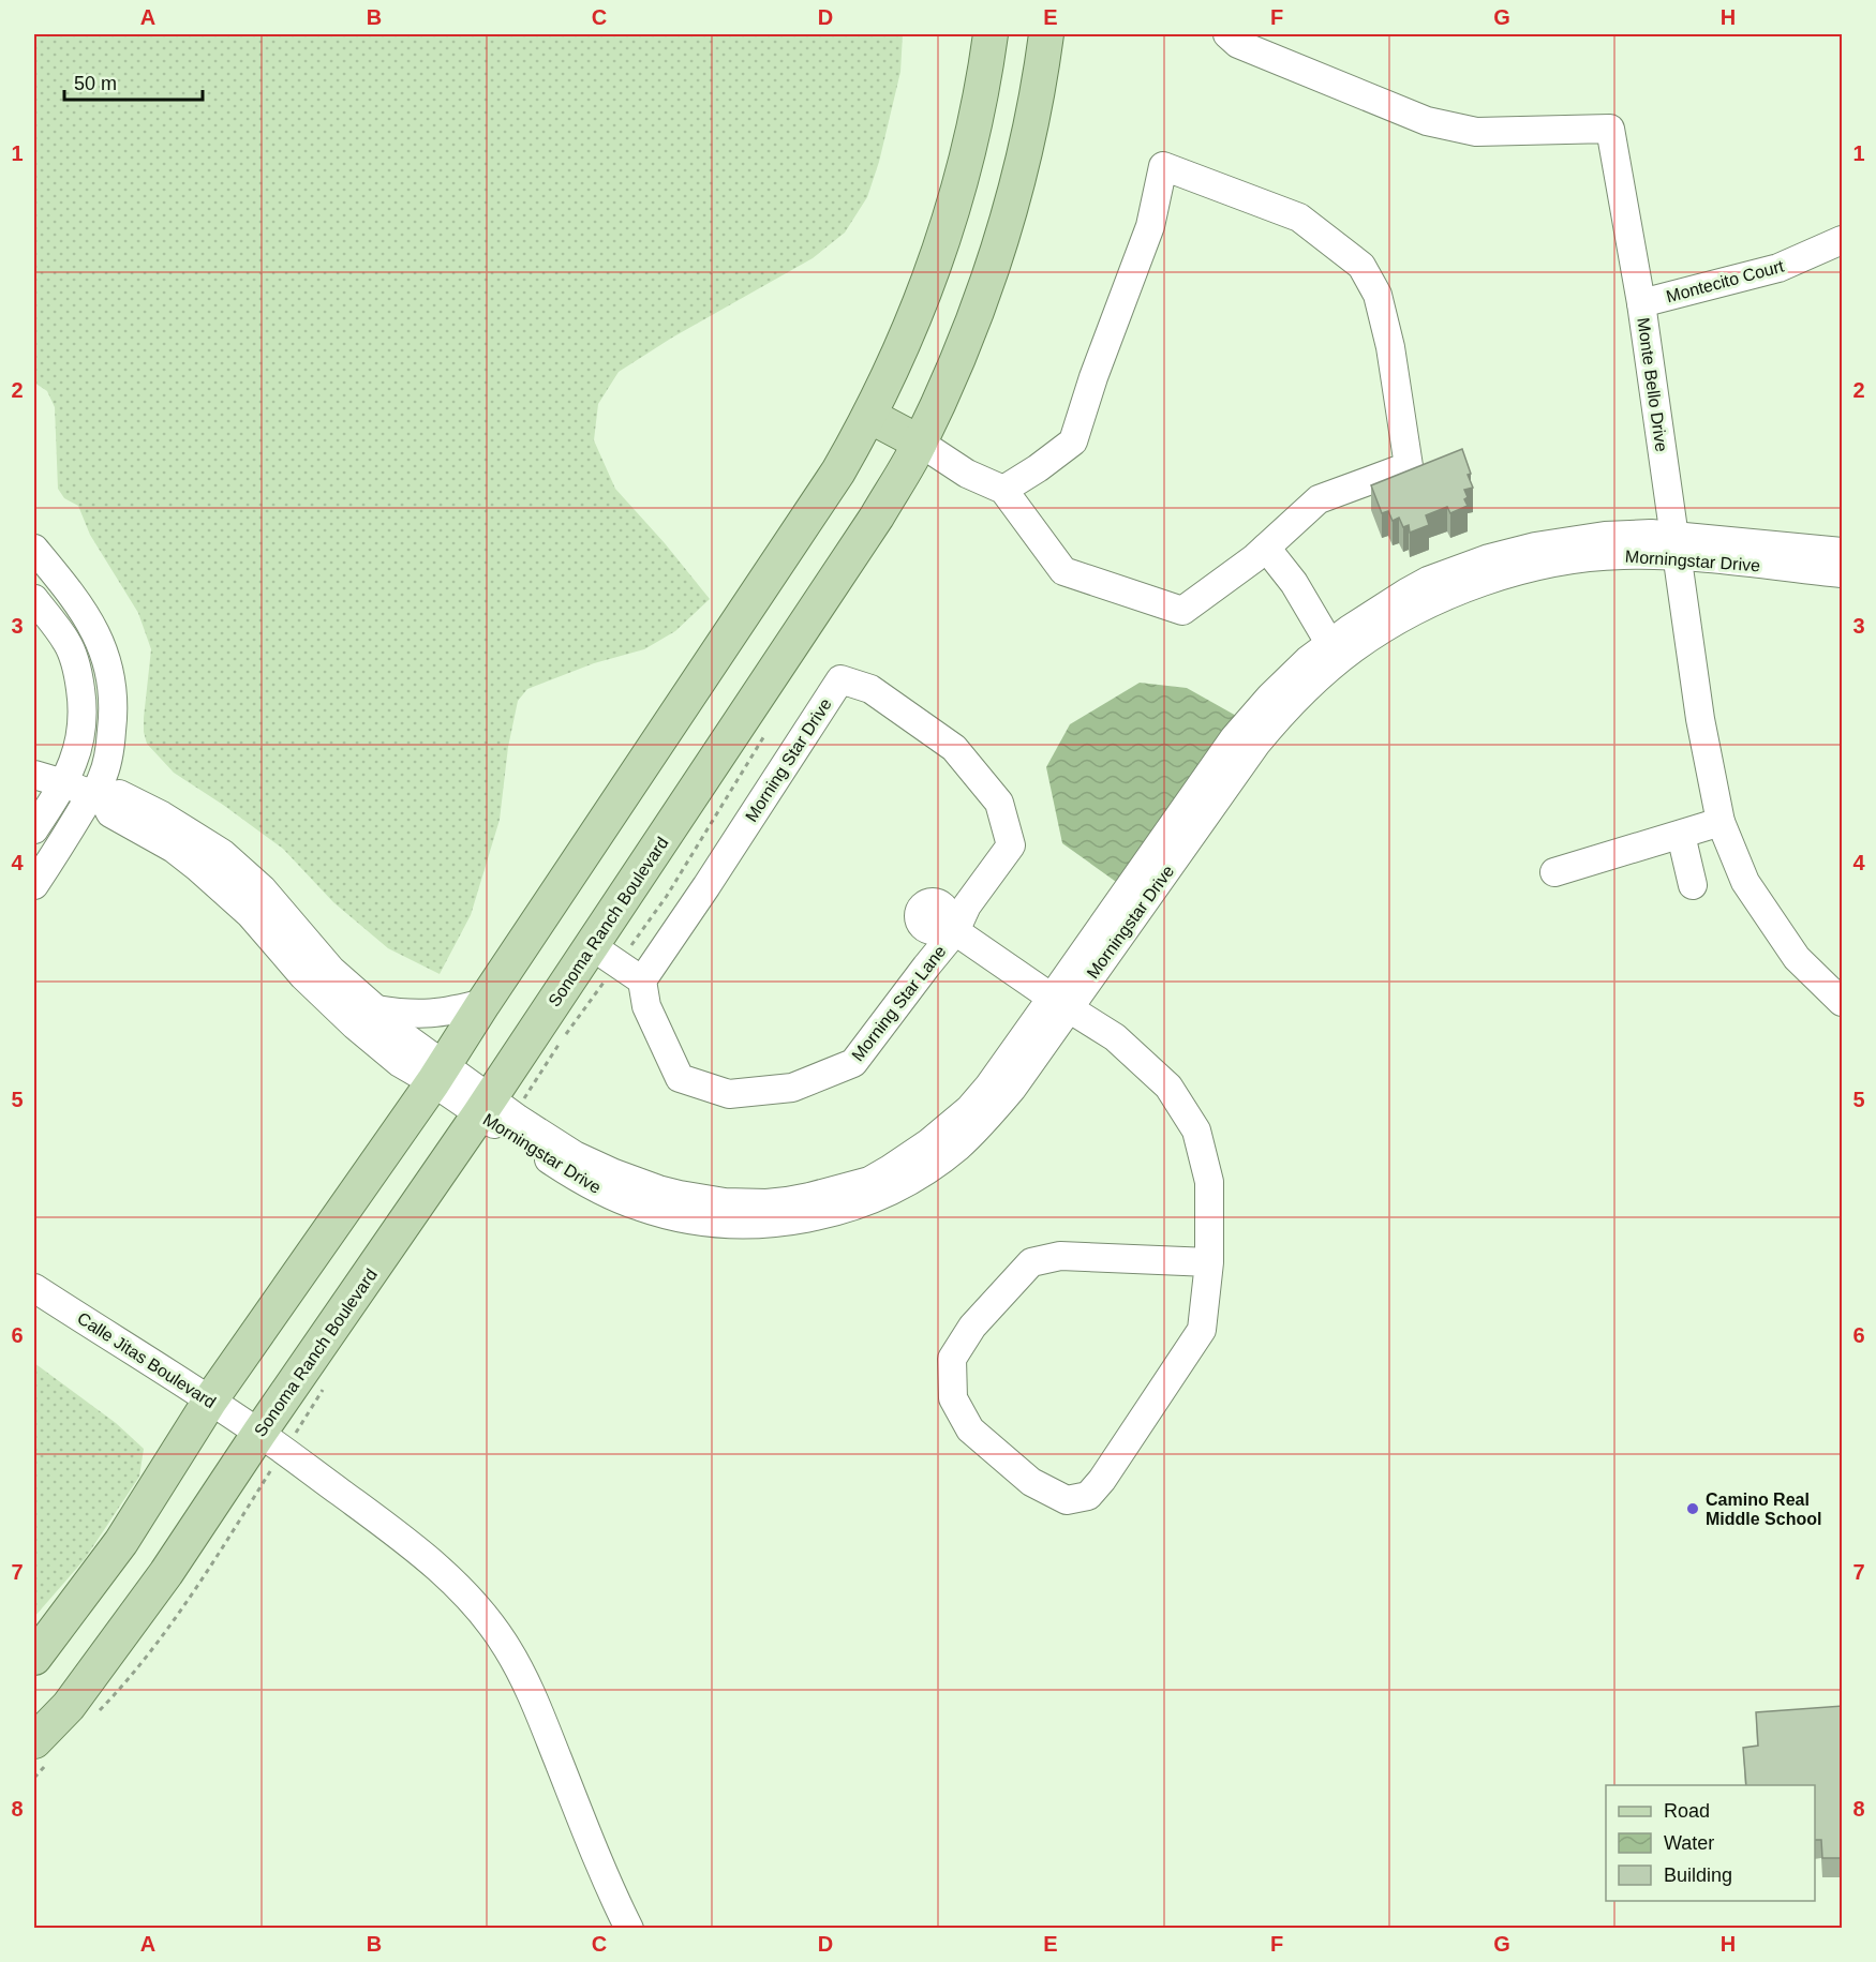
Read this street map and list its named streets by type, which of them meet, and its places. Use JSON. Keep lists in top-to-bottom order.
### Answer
{
  "streets": {
    "main road": ["Sonoma Ranch Boulevard"],
    "street": [
      "Montecito Court",
      "Monte Bello Drive",
      "Morningstar Drive",
      "Morning Star Drive",
      "Morning Star Lane",
      "Calle Jitas Boulevard"
    ]
  },
  "crossings": [
    ["Montecito Court", "Monte Bello Drive"],
    ["Monte Bello Drive", "Morningstar Drive"],
    ["Morningstar Drive", "Sonoma Ranch Boulevard"],
    ["Morningstar Drive", "Morning Star Lane"],
    ["Morning Star Drive", "Morning Star Lane"],
    ["Sonoma Ranch Boulevard", "Calle Jitas Boulevard"]
  ],
  "places": ["Camino Real Middle School"],
  "legend": ["Road", "Water", "Building"],
  "scale_bar": "50 m",
  "grid": {
    "columns": [
      "A",
      "B",
      "C",
      "D",
      "E",
      "F",
      "G",
      "H"
    ],
    "rows": [
      "1",
      "2",
      "3",
      "4",
      "5",
      "6",
      "7",
      "8"
    ]
  }
}
